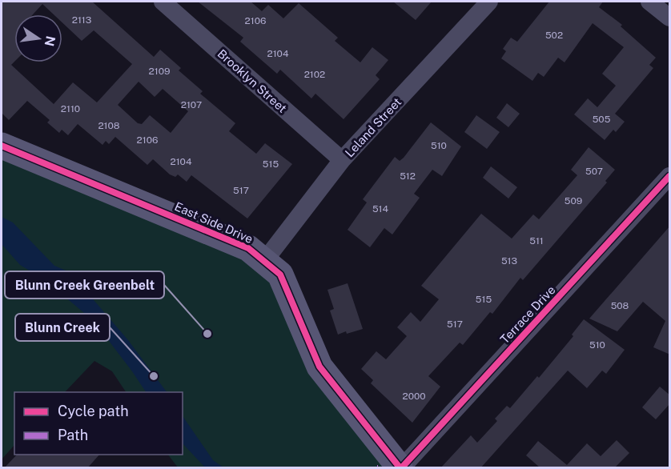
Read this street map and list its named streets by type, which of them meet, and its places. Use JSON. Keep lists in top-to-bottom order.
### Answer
{
  "streets": {
    "street": [
      "Brooklyn Street",
      "Leland Street",
      "East Side Drive",
      "Terrace Drive"
    ]
  },
  "crossings": [
    ["Brooklyn Street", "Leland Street"],
    ["Leland Street", "East Side Drive"],
    ["East Side Drive", "Terrace Drive"]
  ],
  "places": ["Blunn Creek Greenbelt", "Blunn Creek"],
  "house_numbers": [
    "2113",
    "2106",
    "502",
    "2104",
    "2109",
    "2102",
    "2107",
    "2110",
    "505",
    "2108",
    "2106",
    "510",
    "2104",
    "515",
    "507",
    "512",
    "517",
    "509",
    "514",
    "511",
    "513",
    "515",
    "508",
    "517",
    "510",
    "2000"
  ],
  "legend": ["Cycle path", "Path"],
  "north": "right"
}
